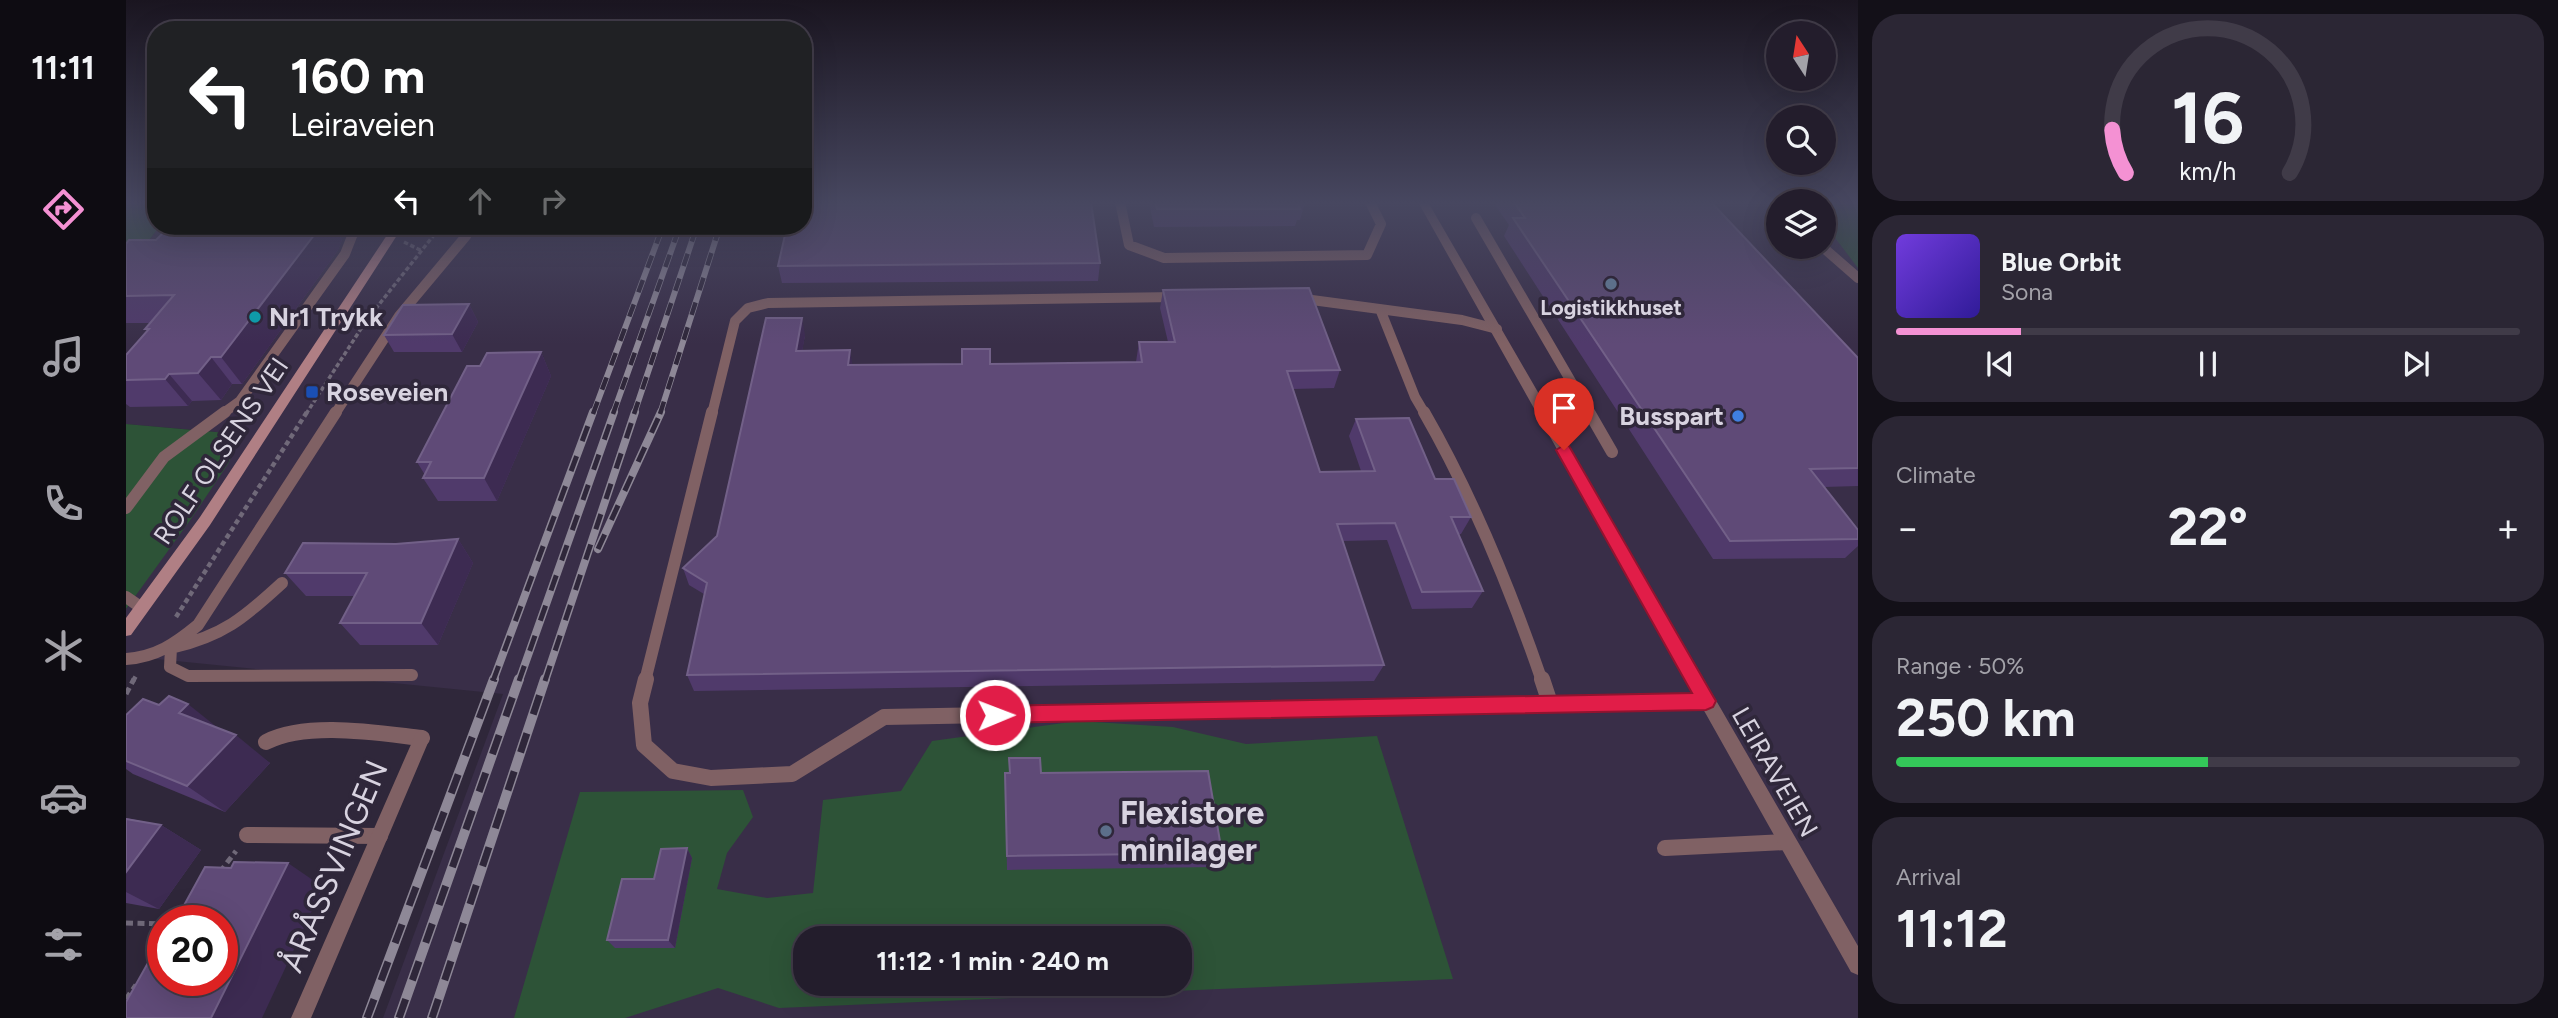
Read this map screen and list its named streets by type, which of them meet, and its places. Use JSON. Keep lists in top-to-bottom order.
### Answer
{
  "streets": {
    "main road": ["ROLF OLSENS VEI"],
    "street": ["LEIRAVEIEN", "ÅRÅSSVINGEN"]
  },
  "places": {
    "other": [
      "Logistikkhuset",
      "Nr1 Trykk",
      "Busspart",
      "Flexistore minilager"
    ],
    "transit": ["Roseveien"]
  },
  "north": "top",
  "page": {
    "tabs": "11:11",
    "turn": ["160 m", "Leiraveien"],
    "song": ["Blue Orbit", "Sona"],
    "tile": [
      "Climate",
      ["Range · 50%", "250 km"],
      ["Arrival", "11:12"]
    ],
    "heat": ["−", "22°", "+"],
    "limit": "20",
    "trip": "11:12 · 1 min · 240 m",
    "gauge": ["16", "km/h"]
  }
}
